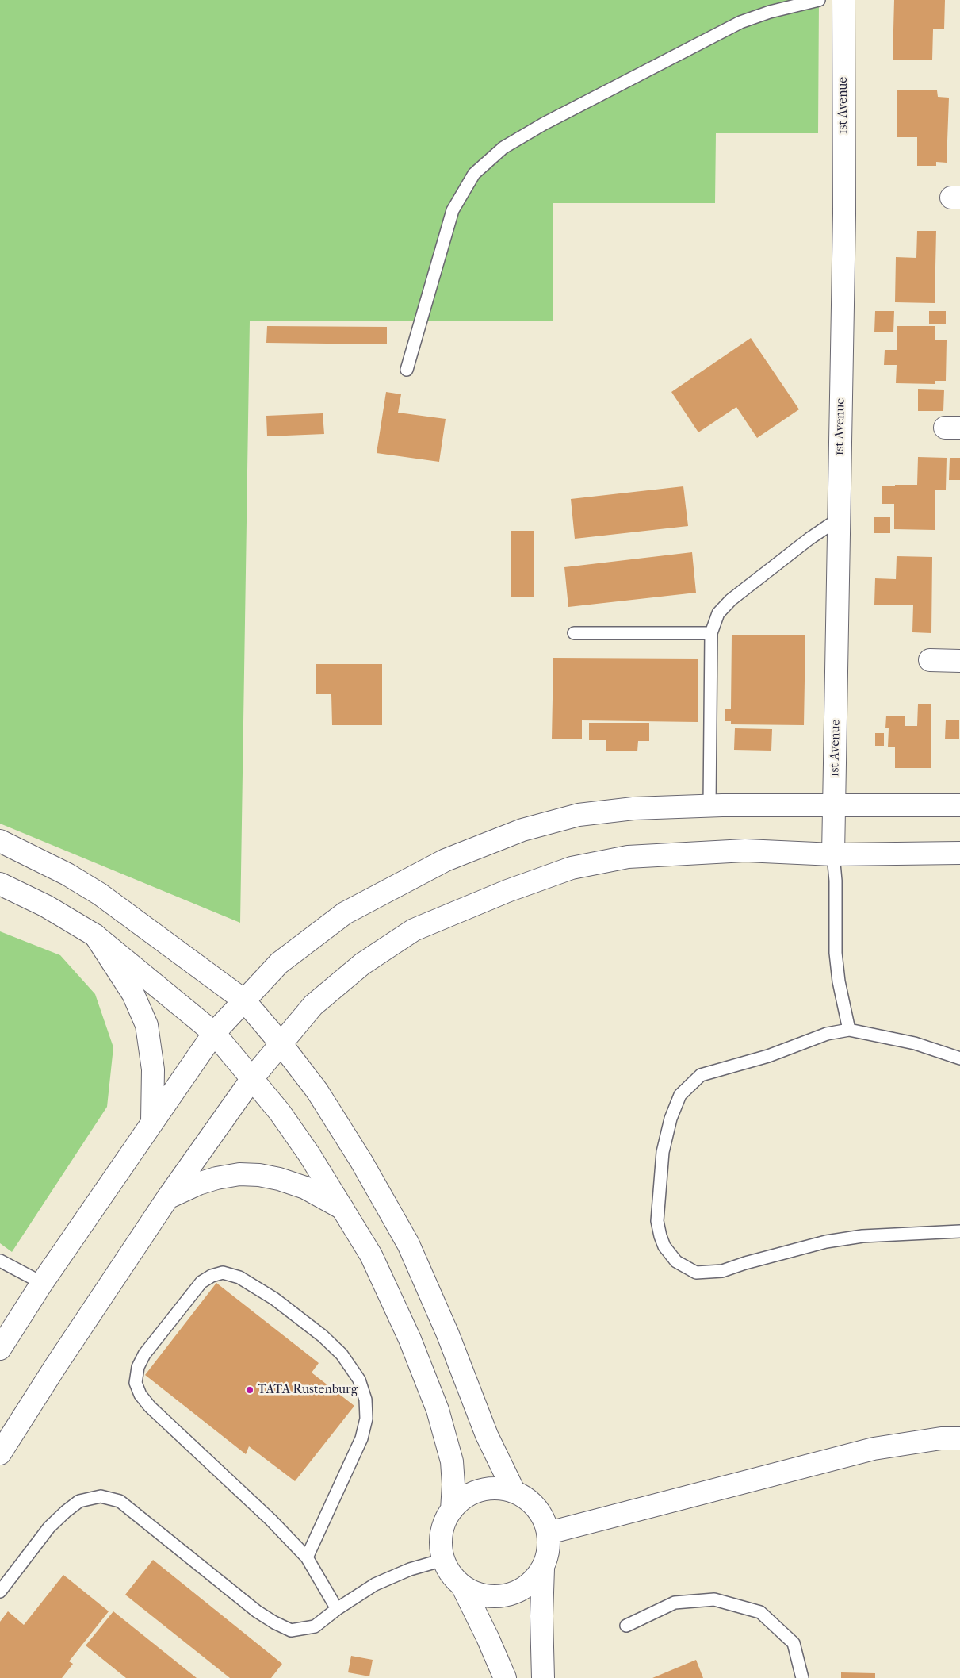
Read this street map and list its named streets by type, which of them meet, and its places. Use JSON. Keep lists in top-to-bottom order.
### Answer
{
  "streets": {
    "street": ["1st Avenue"]
  },
  "places": ["TATA Rustenburg"]
}
